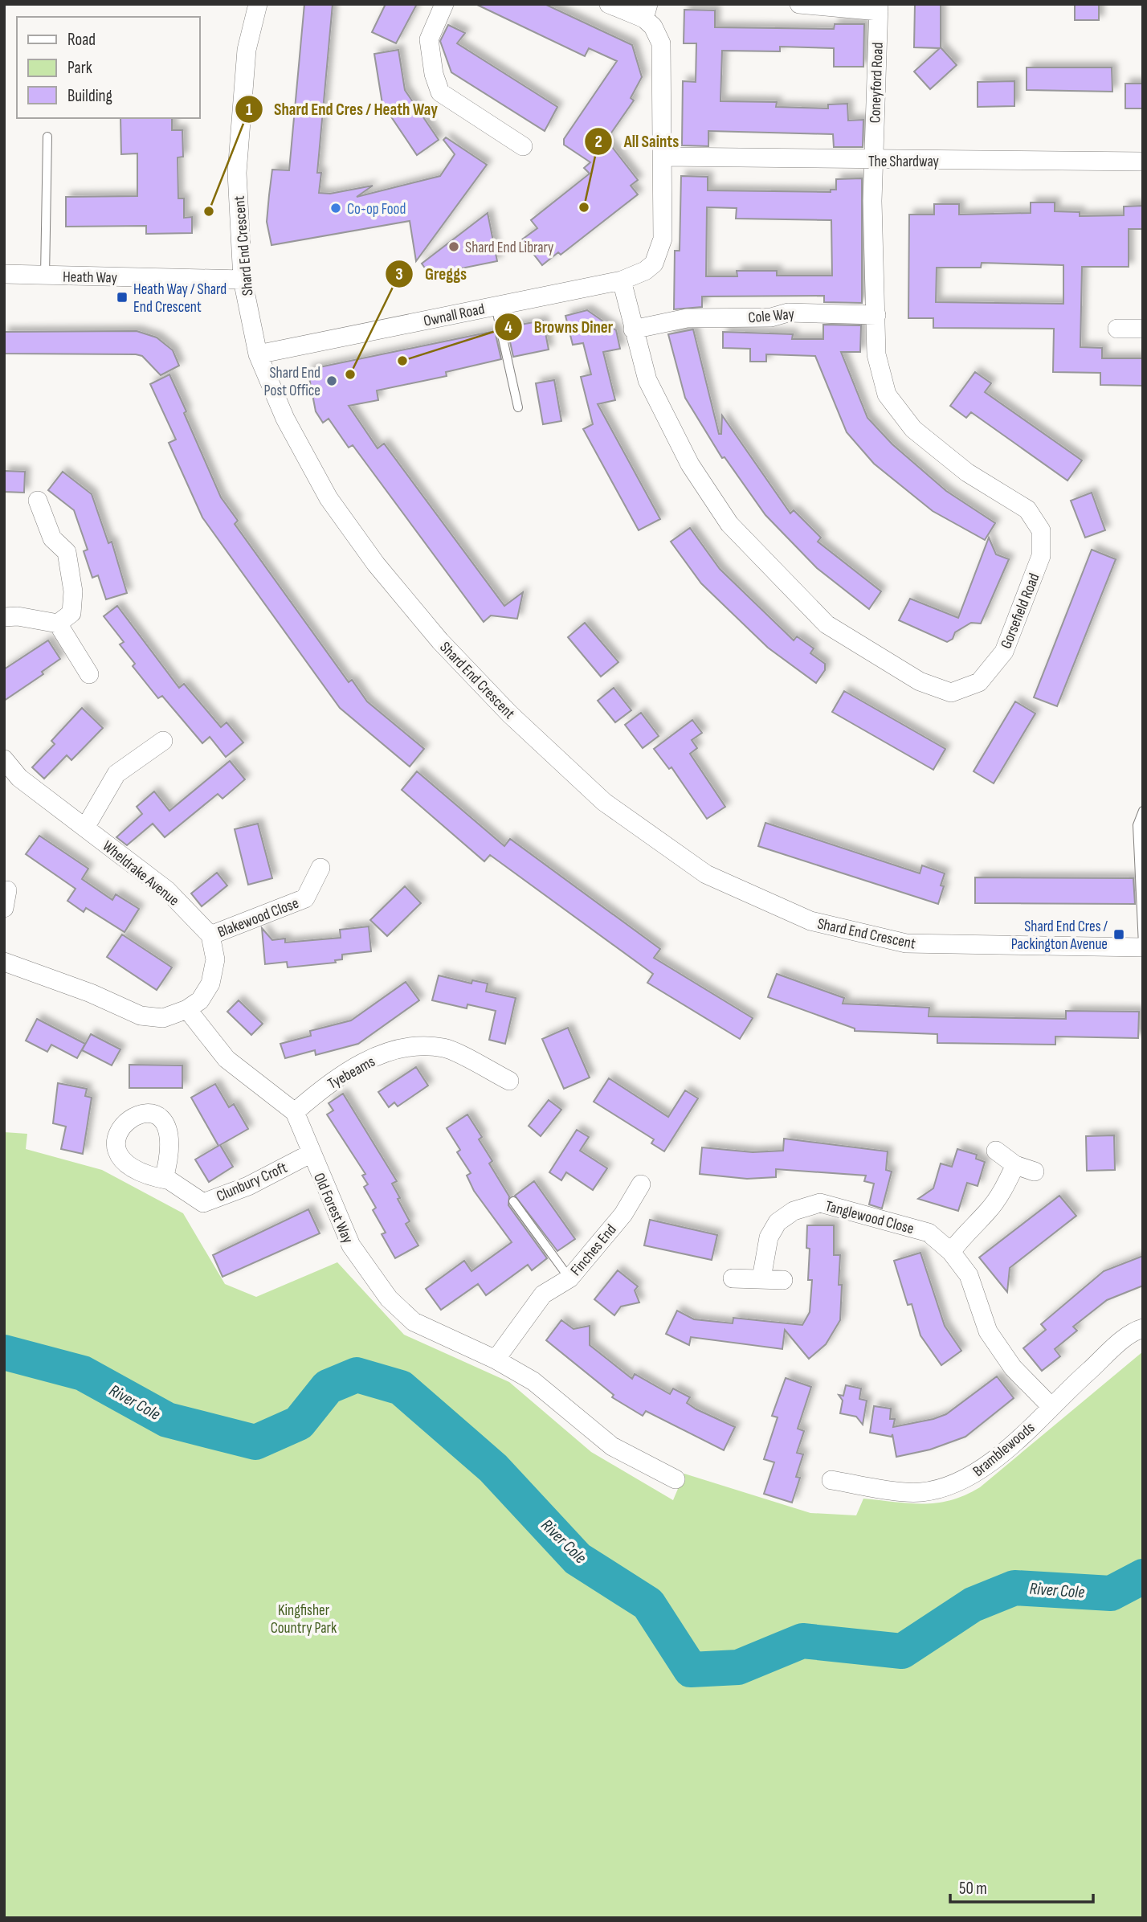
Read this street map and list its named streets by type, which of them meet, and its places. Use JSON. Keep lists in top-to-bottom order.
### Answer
{
  "streets": {
    "street": [
      "Coneyford Road",
      "The Shardway",
      "Shard End Crescent",
      "Heath Way",
      "Ownall Road",
      "Cole Way",
      "Gorsefield Road",
      "Wheldrake Avenue",
      "Blakewood Close",
      "Tyebeams",
      "Clunbury Croft",
      "Old Forest Way",
      "Tanglewood Close",
      "Finches End",
      "Bramblewoods"
    ]
  },
  "crossings": [
    ["Coneyford Road", "The Shardway"],
    ["Coneyford Road", "Gorsefield Road"],
    ["The Shardway", "Ownall Road"],
    ["The Shardway", "Gorsefield Road"],
    ["Shard End Crescent", "Heath Way"],
    ["Shard End Crescent", "Ownall Road"],
    ["Ownall Road", "Gorsefield Road"],
    ["Cole Way", "Gorsefield Road"],
    ["Wheldrake Avenue", "Blakewood Close"],
    ["Tyebeams", "Old Forest Way"],
    ["Clunbury Croft", "Old Forest Way"],
    ["Old Forest Way", "Finches End"],
    ["Tanglewood Close", "Bramblewoods"]
  ],
  "water": ["River Cole"],
  "parks": ["Kingfisher Country Park"],
  "places": {
    "other": [
      "All Saints",
      "Co-op Food",
      "Shard End Cres / Heath Way",
      "Shard End Library",
      "Browns Diner",
      "Greggs",
      "Shard End Post Office"
    ],
    "transit": ["Heath Way / Shard End Crescent", "Shard End Cres / Packington Avenue"]
  },
  "legend": ["Road", "Park", "Building"],
  "scale_bar": "50 m"
}
